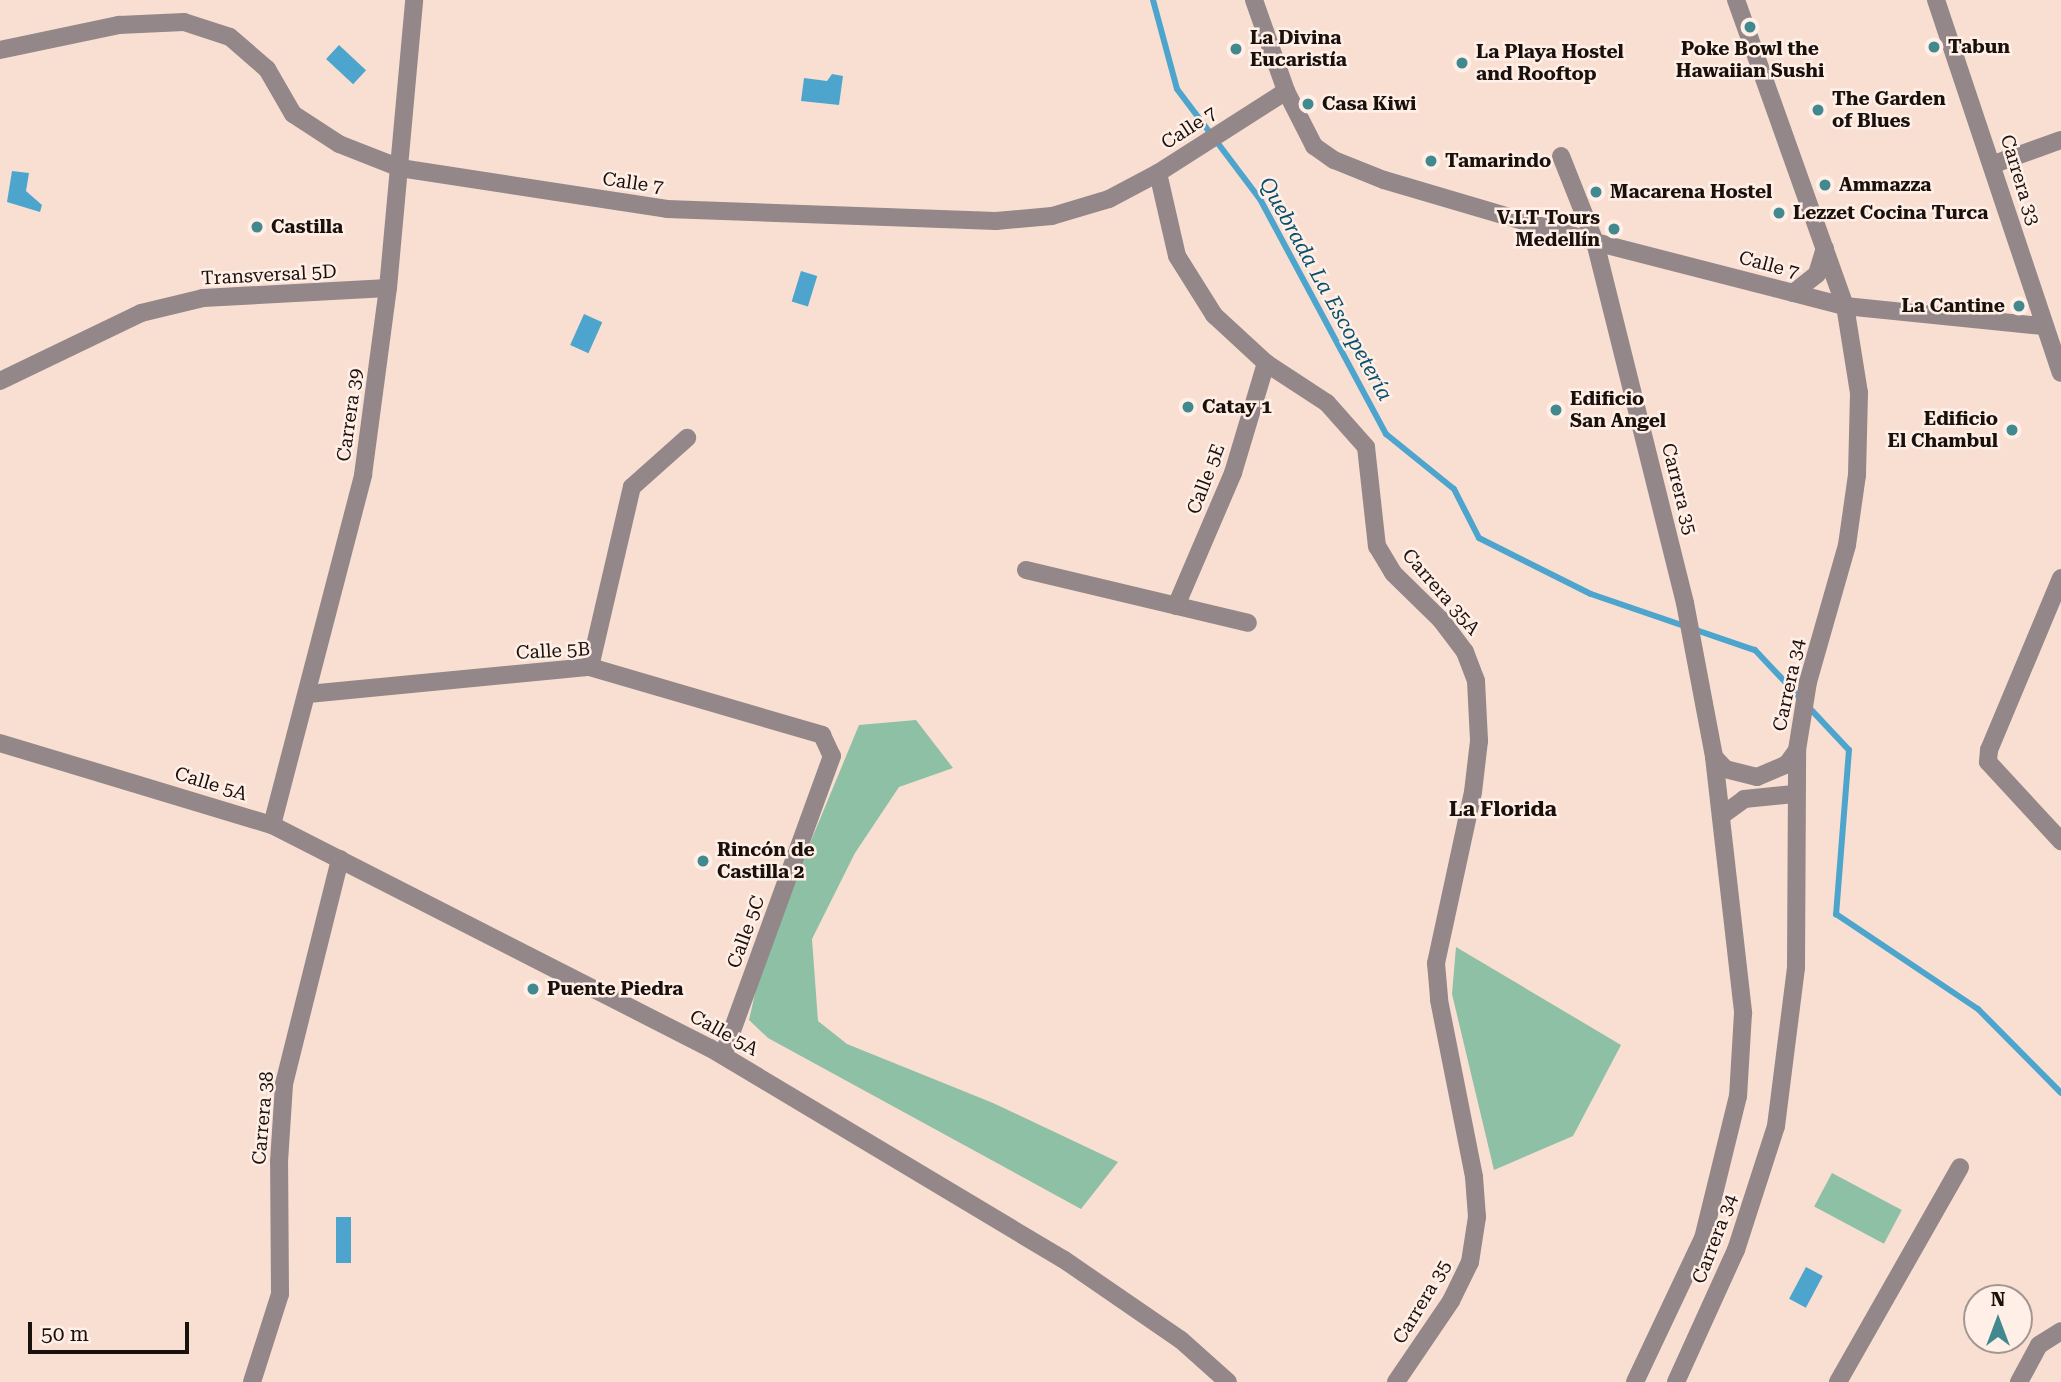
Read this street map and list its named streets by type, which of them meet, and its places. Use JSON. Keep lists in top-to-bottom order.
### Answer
{
  "streets": {
    "street": [
      "Calle 7",
      "Carrera 33",
      "Transversal 5D",
      "Carrera 39",
      "Calle 5E",
      "Carrera 35",
      "Carrera 35A",
      "Calle 5B",
      "Carrera 34",
      "Calle 5A",
      "Calle 5C",
      "Carrera 38"
    ]
  },
  "crossings": [
    ["Calle 7", "Carrera 33"],
    ["Calle 7", "Carrera 39"],
    ["Calle 7", "Carrera 35"],
    ["Calle 7", "Carrera 35A"],
    ["Calle 7", "Carrera 34"],
    ["Transversal 5D", "Carrera 39"],
    ["Carrera 39", "Calle 5B"],
    ["Carrera 39", "Calle 5A"],
    ["Calle 5E", "Carrera 35A"],
    ["Carrera 35", "Carrera 35A"],
    ["Carrera 35", "Carrera 34"],
    ["Calle 5B", "Calle 5C"],
    ["Calle 5A", "Calle 5C"],
    ["Calle 5A", "Carrera 38"]
  ],
  "districts": ["La Florida"],
  "water": ["Quebrada La Escopetería"],
  "places": [
    "Poke Bowl the Hawaiian Sushi",
    "Tabun",
    "La Divina Eucaristía",
    "La Playa Hostel and Rooftop",
    "Casa Kiwi",
    "The Garden of Blues",
    "Tamarindo",
    "Ammazza",
    "Macarena Hostel",
    "Lezzet Cocina Turca",
    "Castilla",
    "V.I.T Tours Medellín",
    "La Cantine",
    "Catay 1",
    "Edificio San Angel",
    "Edificio El Chambul",
    "Rincón de Castilla 2",
    "Puente Piedra"
  ],
  "scale_bar": "50 m",
  "north": "top"
}
